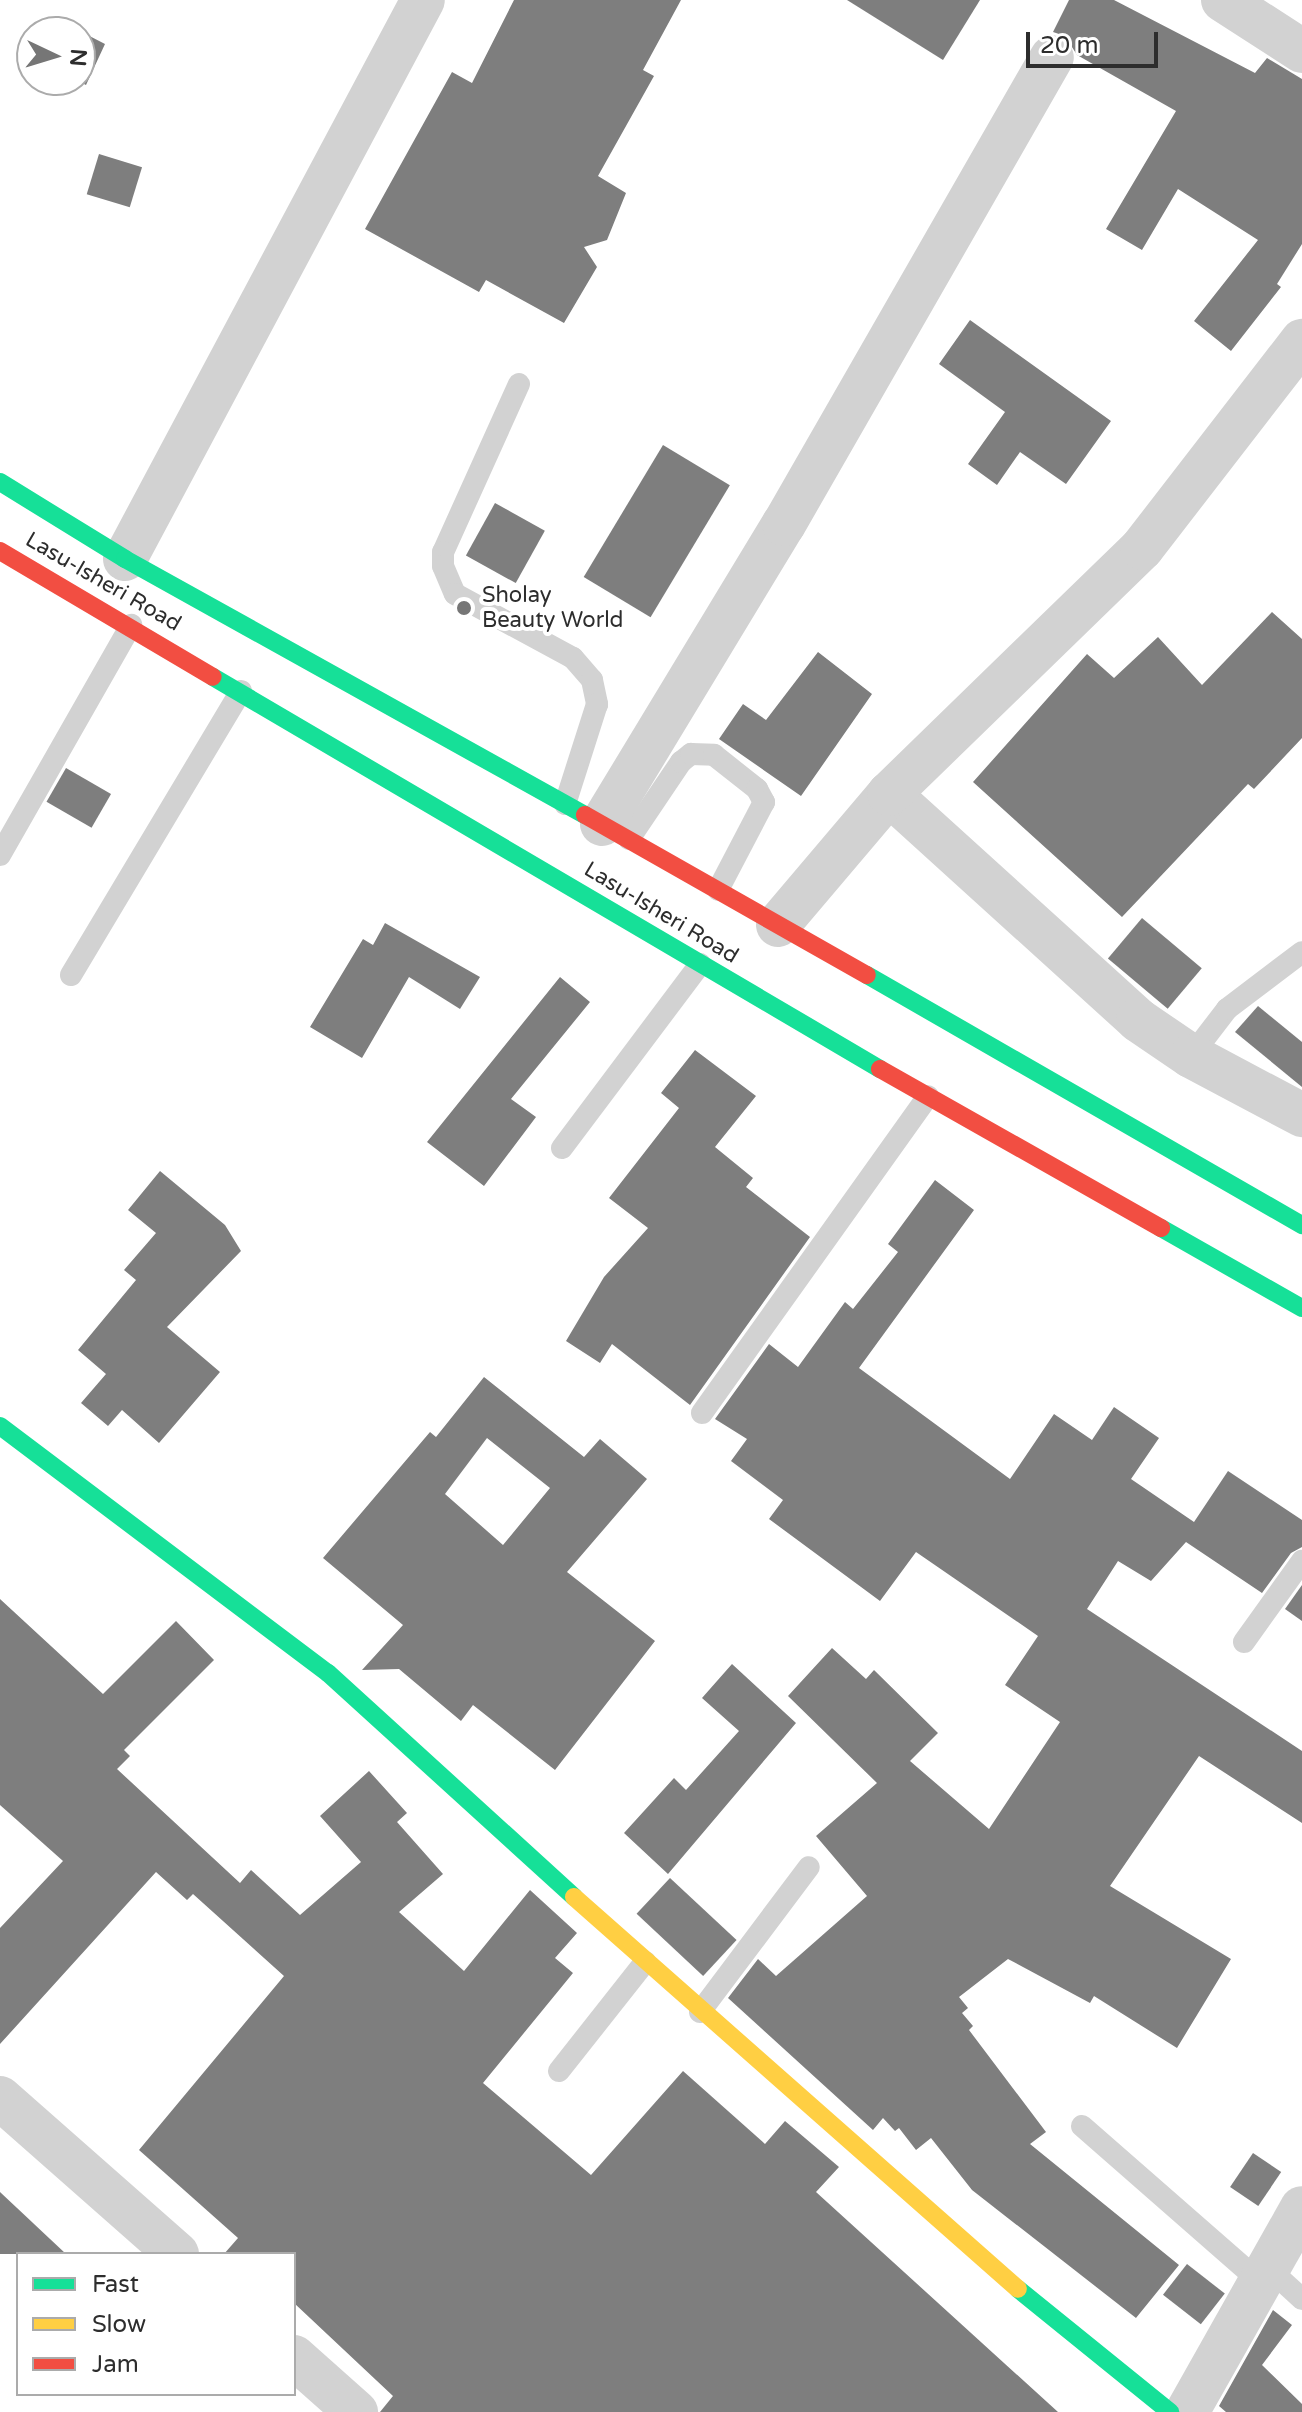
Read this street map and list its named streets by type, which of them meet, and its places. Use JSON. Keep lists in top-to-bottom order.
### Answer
{
  "streets": {
    "main road": ["Lasu-Isheri Road"]
  },
  "places": ["Sholay Beauty World"],
  "legend": ["Fast", "Slow", "Jam"],
  "scale_bar": "20 m",
  "north": "right"
}
